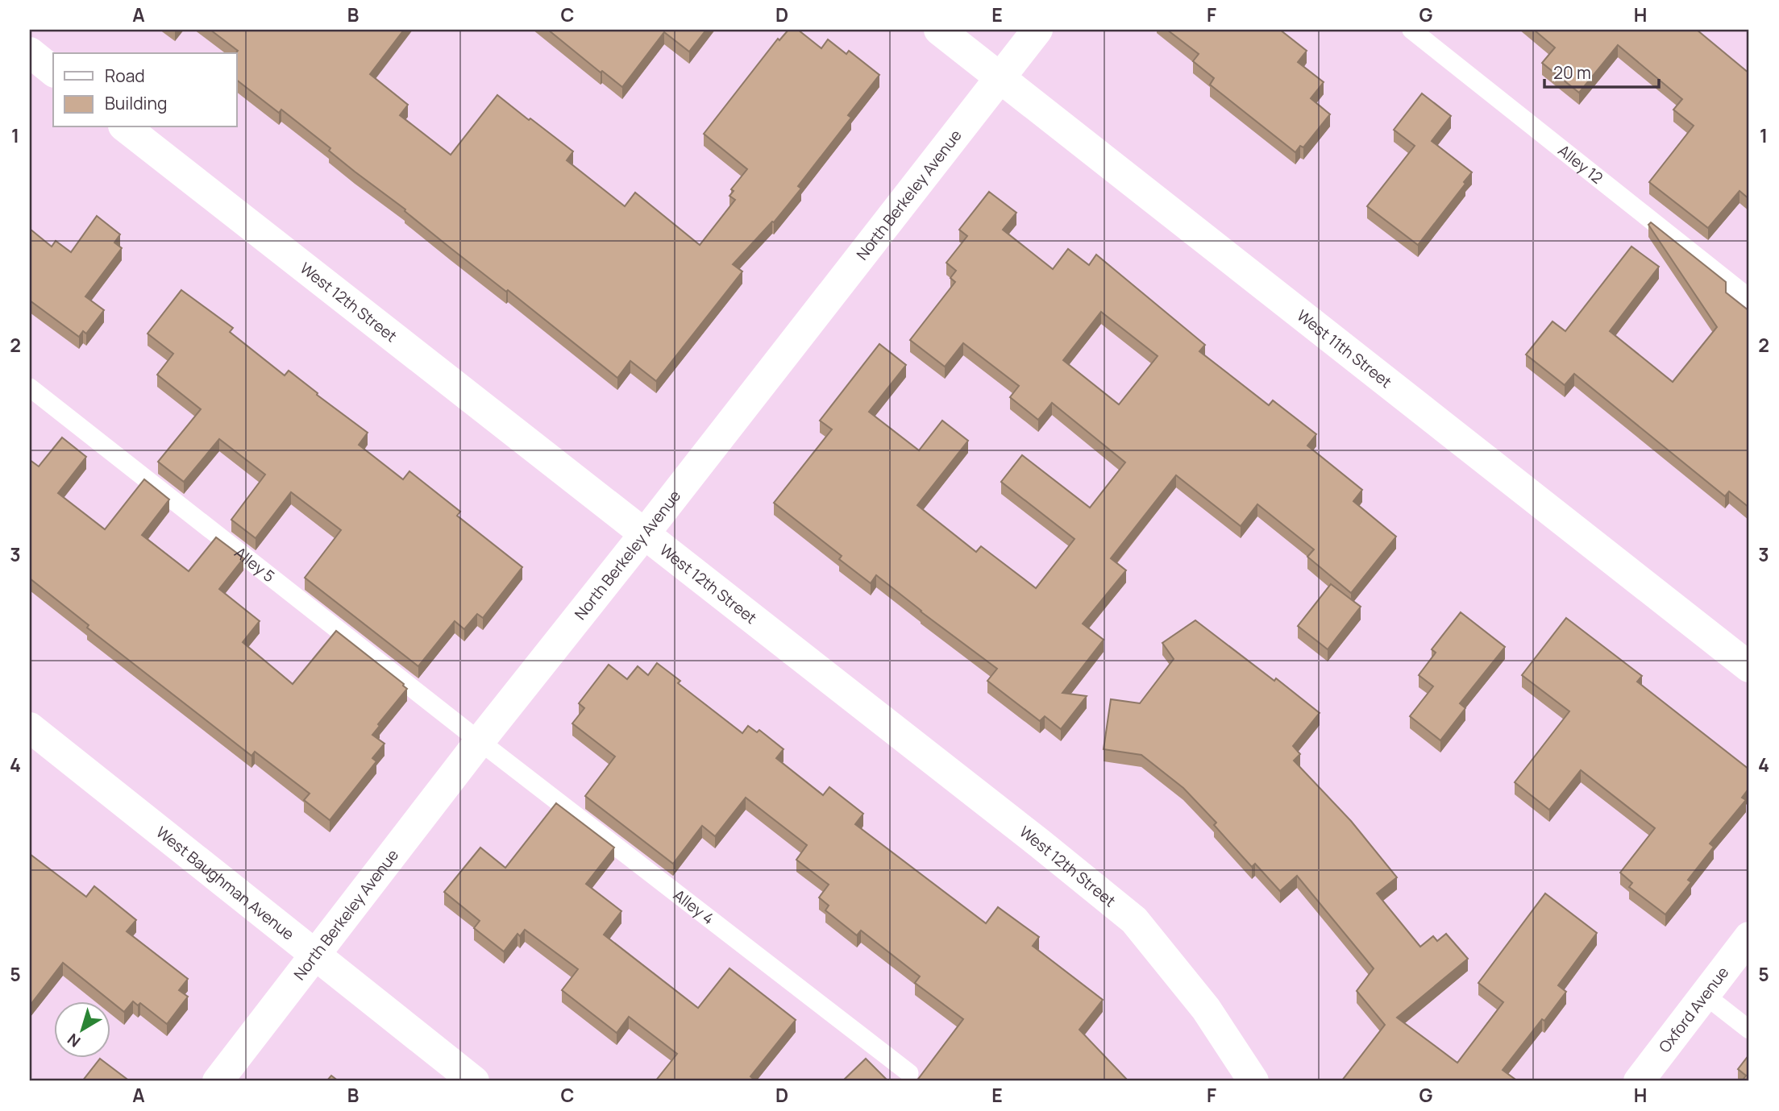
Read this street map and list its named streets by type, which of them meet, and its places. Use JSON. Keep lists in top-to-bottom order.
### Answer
{
  "streets": {
    "street": [
      "North Berkeley Avenue",
      "West 12th Street",
      "West 11th Street",
      "West Baughman Avenue",
      "Oxford Avenue"
    ],
    "lane": ["Alley 12", "Alley 5", "Alley 4"]
  },
  "crossings": [
    ["North Berkeley Avenue", "West 12th Street"],
    ["North Berkeley Avenue", "West 11th Street"],
    ["North Berkeley Avenue", "Alley 5"],
    ["North Berkeley Avenue", "West Baughman Avenue"],
    ["North Berkeley Avenue", "Alley 4"],
    ["Alley 5", "Alley 4"]
  ],
  "legend": ["Road", "Building"],
  "scale_bar": "20 m",
  "north": "bottom left",
  "grid": {
    "columns": [
      "A",
      "B",
      "C",
      "D",
      "E",
      "F",
      "G",
      "H"
    ],
    "rows": [
      "1",
      "2",
      "3",
      "4",
      "5"
    ]
  }
}
